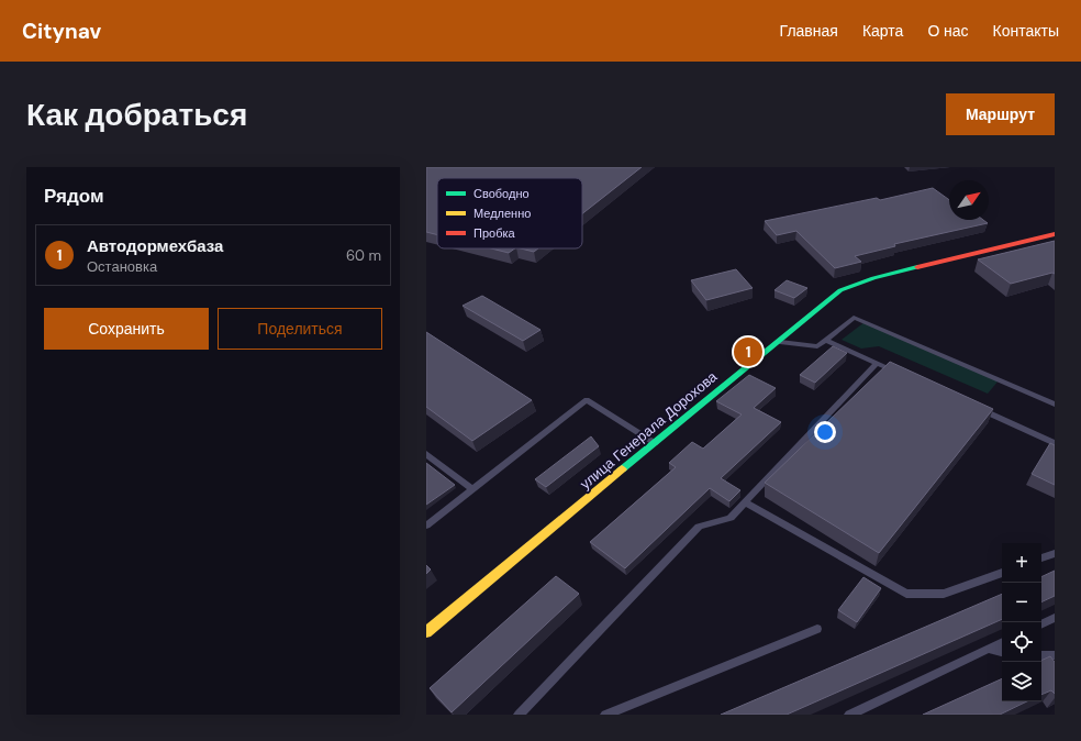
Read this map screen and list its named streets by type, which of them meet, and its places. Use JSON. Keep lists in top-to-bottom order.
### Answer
{
  "streets": {
    "street": ["улица Генерала Дорохова"]
  },
  "legend": ["Свободно", "Медленно", "Пробка"],
  "north": "top right",
  "page": {
    "header": "Citynav",
    "nav": [
      "Главная",
      "Карта",
      "О нас",
      "Контакты"
    ],
    "buttons": [
      "Маршрут",
      ["Сохранить", "Поделиться"]
    ],
    "title": "Как добраться",
    "heading": "Рядом",
    "list": [
      {
        "mark": "1",
        "name": "Автодормехбаза",
        "note": "Остановка",
        "value": "60 m"
      }
    ],
    "pins": "1",
    "map_buttons": ["+", "−"]
  }
}
